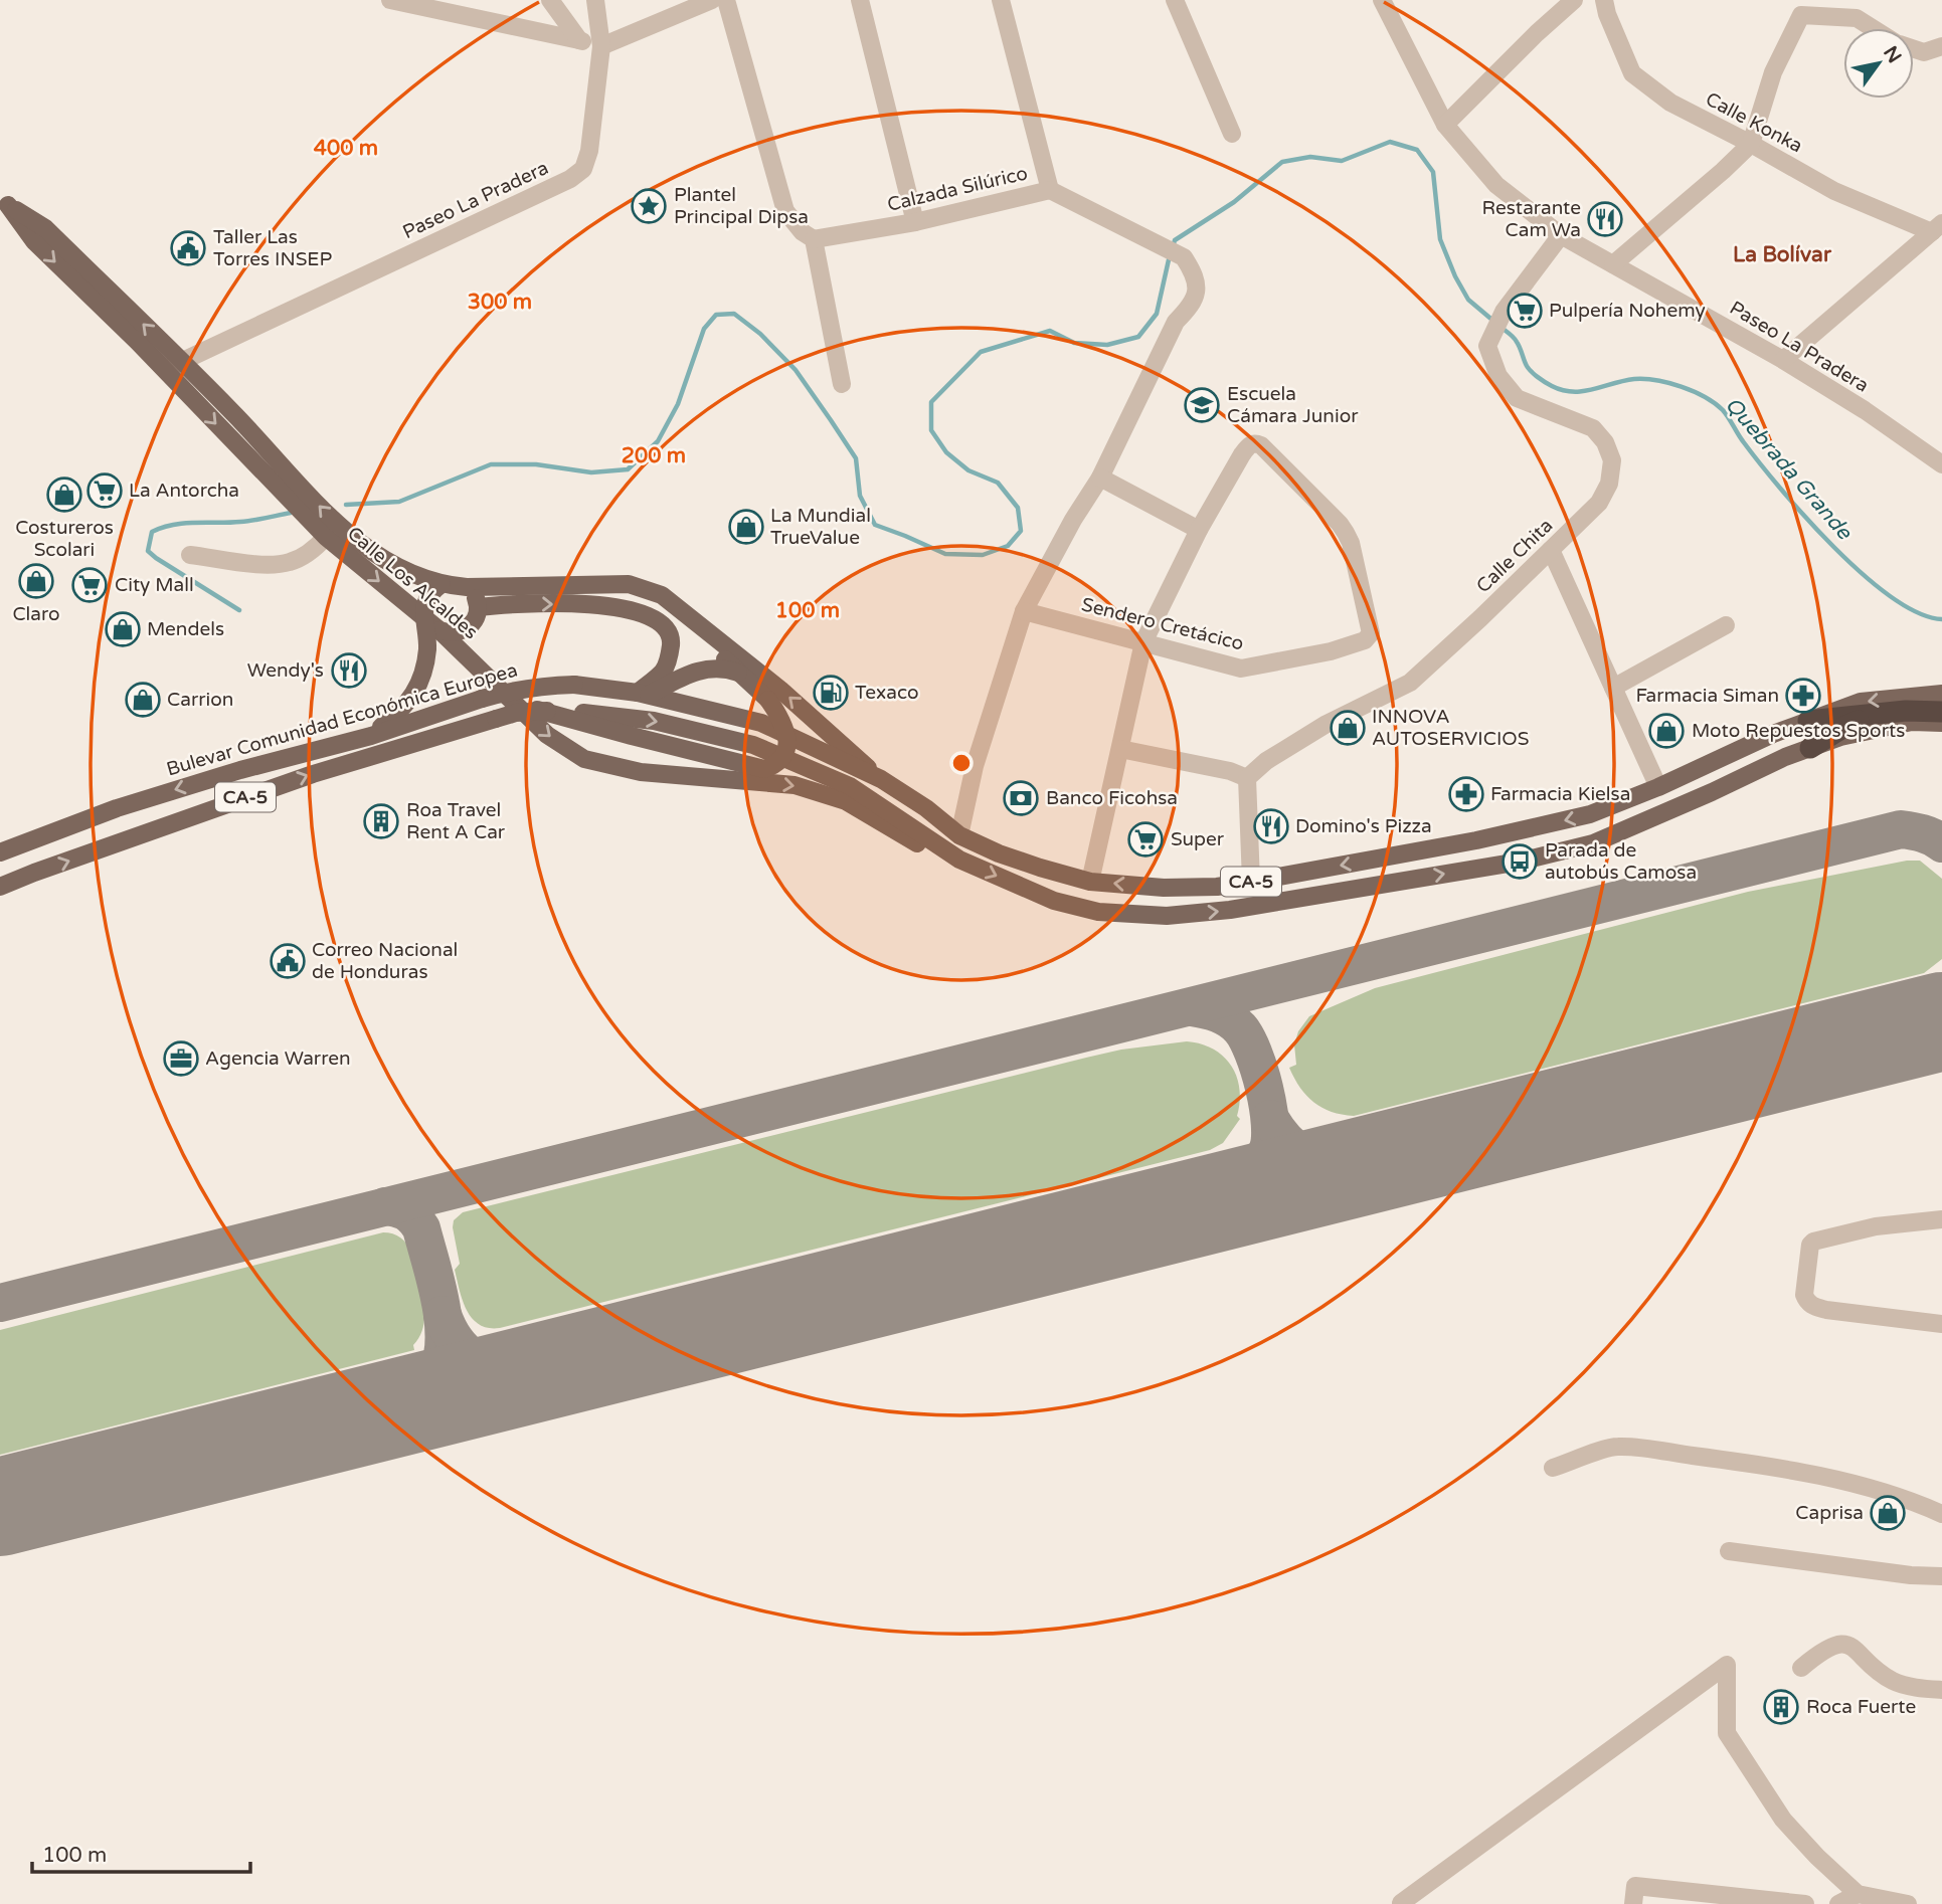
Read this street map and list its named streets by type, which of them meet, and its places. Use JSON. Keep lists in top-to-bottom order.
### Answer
{
  "streets": {
    "main road": ["Calle Los Alcaldes", "Bulevar Comunidad Económica Europea", "CA-5"],
    "street": [
      "Calle Konka",
      "Calzada Silúrico",
      "Paseo La Pradera",
      "Calle Chita",
      "Sendero Cretácico"
    ]
  },
  "crossings": [
    ["Calzada Silúrico", "Sendero Cretácico"],
    ["Calzada Silúrico", "Bulevar Comunidad Económica Europea"],
    ["Paseo La Pradera", "Calle Chita"],
    ["Paseo La Pradera", "Calle Los Alcaldes"],
    ["Calle Los Alcaldes", "Bulevar Comunidad Económica Europea"],
    ["Calle Los Alcaldes", "CA-5"]
  ],
  "districts": ["La Bolívar"],
  "water": ["Quebrada Grande"],
  "places": {
    "place": ["Plantel Principal Dipsa"],
    "restaurant": ["Restarante Cam Wa", "Wendy's", "Domino's Pizza"],
    "public building": ["Taller Las Torres INSEP", "Correo Nacional de Honduras"],
    "supermarket": [
      "Pulpería Nohemy",
      "La Antorcha",
      "City Mall",
      "Super"
    ],
    "school or university": ["Escuela Cámara Junior"],
    "shop": [
      "Costureros Scolari",
      "La Mundial TrueValue",
      "Claro",
      "Mendels",
      "Carrion",
      "INNOVA AUTOSERVICIOS",
      "Moto Repuestos Sports",
      "Caprisa"
    ],
    "fuel station": ["Texaco"],
    "pharmacy": ["Farmacia Siman", "Farmacia Kielsa"],
    "bank": ["Banco Ficohsa"],
    "building": ["Roa Travel Rent A Car", "Roca Fuerte"],
    "bus stop": ["Parada de autobús Camosa"],
    "office": ["Agencia Warren"]
  },
  "scale_bar": "100 m",
  "north": "top right",
  "rings": [
    "400 m",
    "300 m",
    "200 m",
    "100 m"
  ]
}
